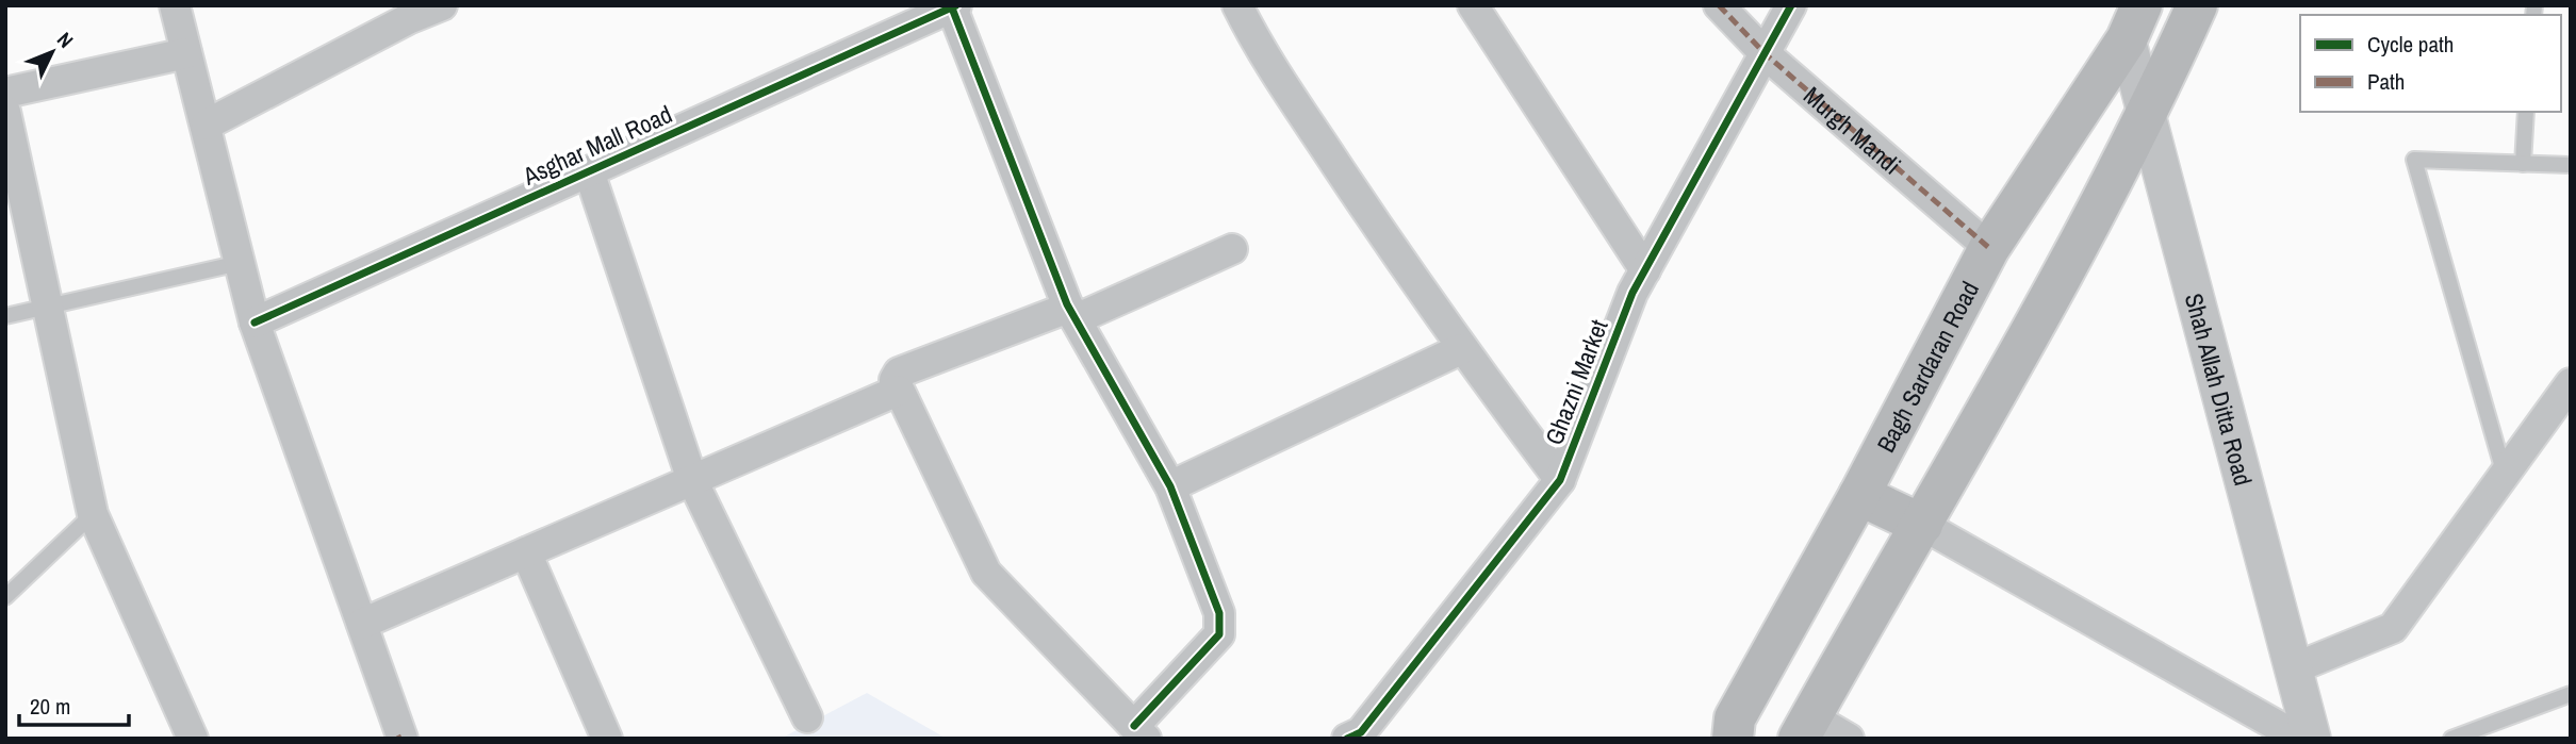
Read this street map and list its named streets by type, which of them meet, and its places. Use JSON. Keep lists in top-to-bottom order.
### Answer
{
  "streets": {
    "main road": ["Bagh Sardaran Road"],
    "street": [
      "Murgh Mandi",
      "Asghar Mall Road",
      "Ghazni Market",
      "Shah Allah Ditta Road"
    ]
  },
  "crossings": [
    ["Murgh Mandi", "Bagh Sardaran Road"],
    ["Murgh Mandi", "Ghazni Market"],
    ["Bagh Sardaran Road", "Shah Allah Ditta Road"]
  ],
  "legend": ["Cycle path", "Path"],
  "scale_bar": "20 m",
  "north": "top right"
}
